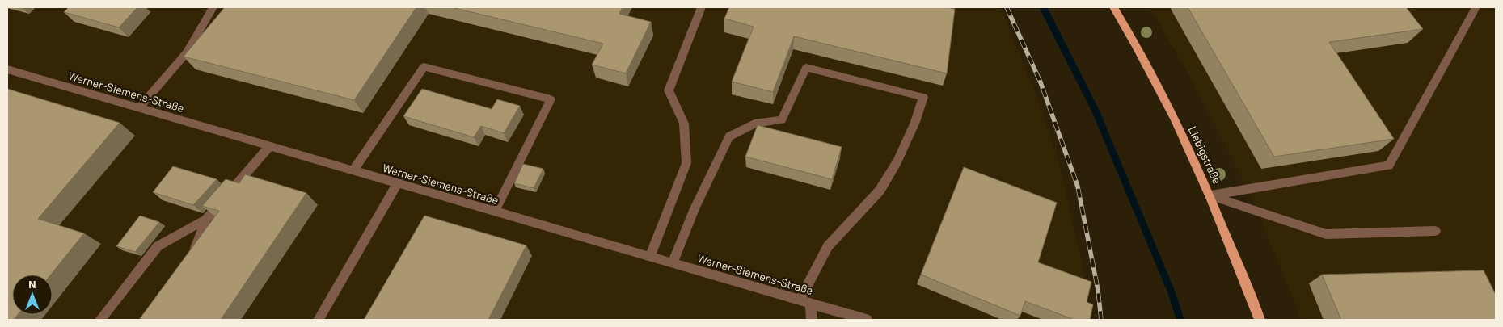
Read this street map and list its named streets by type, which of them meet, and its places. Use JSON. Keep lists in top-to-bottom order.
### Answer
{
  "streets": {
    "main road": ["Liebigstraße"],
    "street": ["Werner-Siemens-Straße"]
  },
  "north": "top"
}
